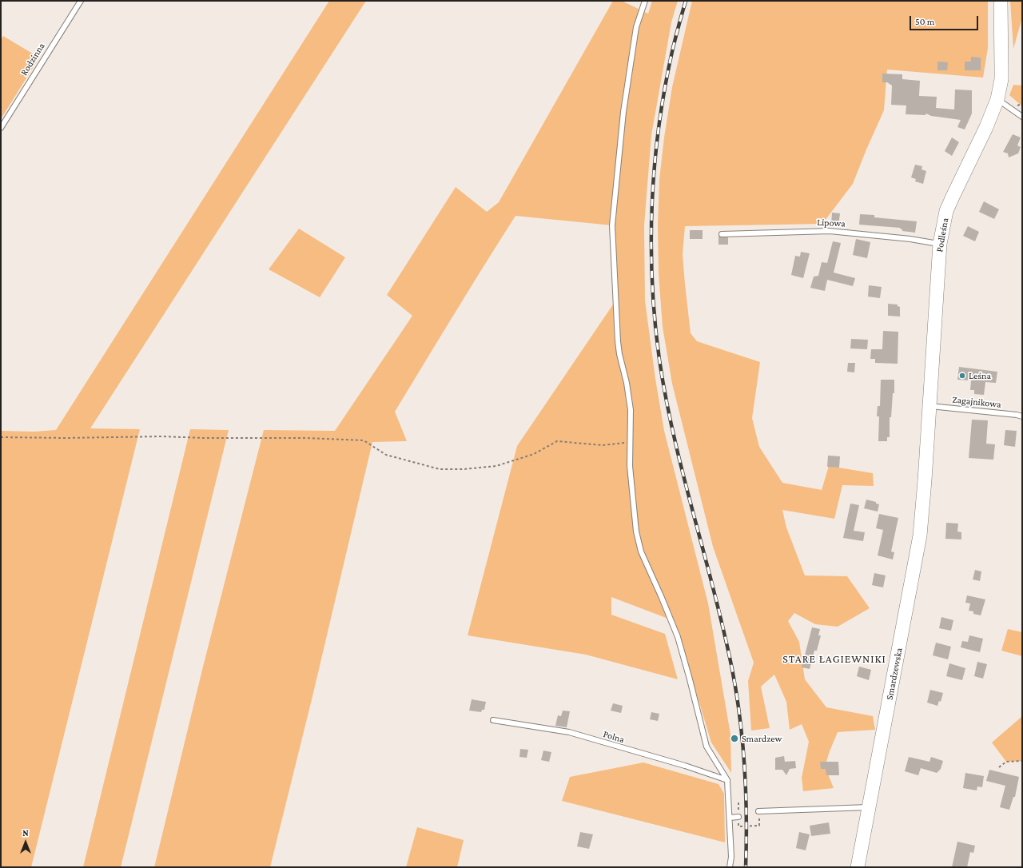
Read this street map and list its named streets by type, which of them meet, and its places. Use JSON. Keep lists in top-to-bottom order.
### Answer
{
  "streets": {
    "street": ["Podleśna", "Smardzewska"],
    "lane": [
      "Rodzinna",
      "Lipowa",
      "Zagajnikowa",
      "Polna"
    ]
  },
  "crossings": [
    ["Lipowa", "Podleśna"],
    ["Podleśna", "Zagajnikowa"],
    ["Podleśna", "Smardzewska"]
  ],
  "districts": ["STARE ŁAGIEWNIKI"],
  "places": ["Leśna", "Smardzew"],
  "scale_bar": "50 m",
  "north": "top"
}
